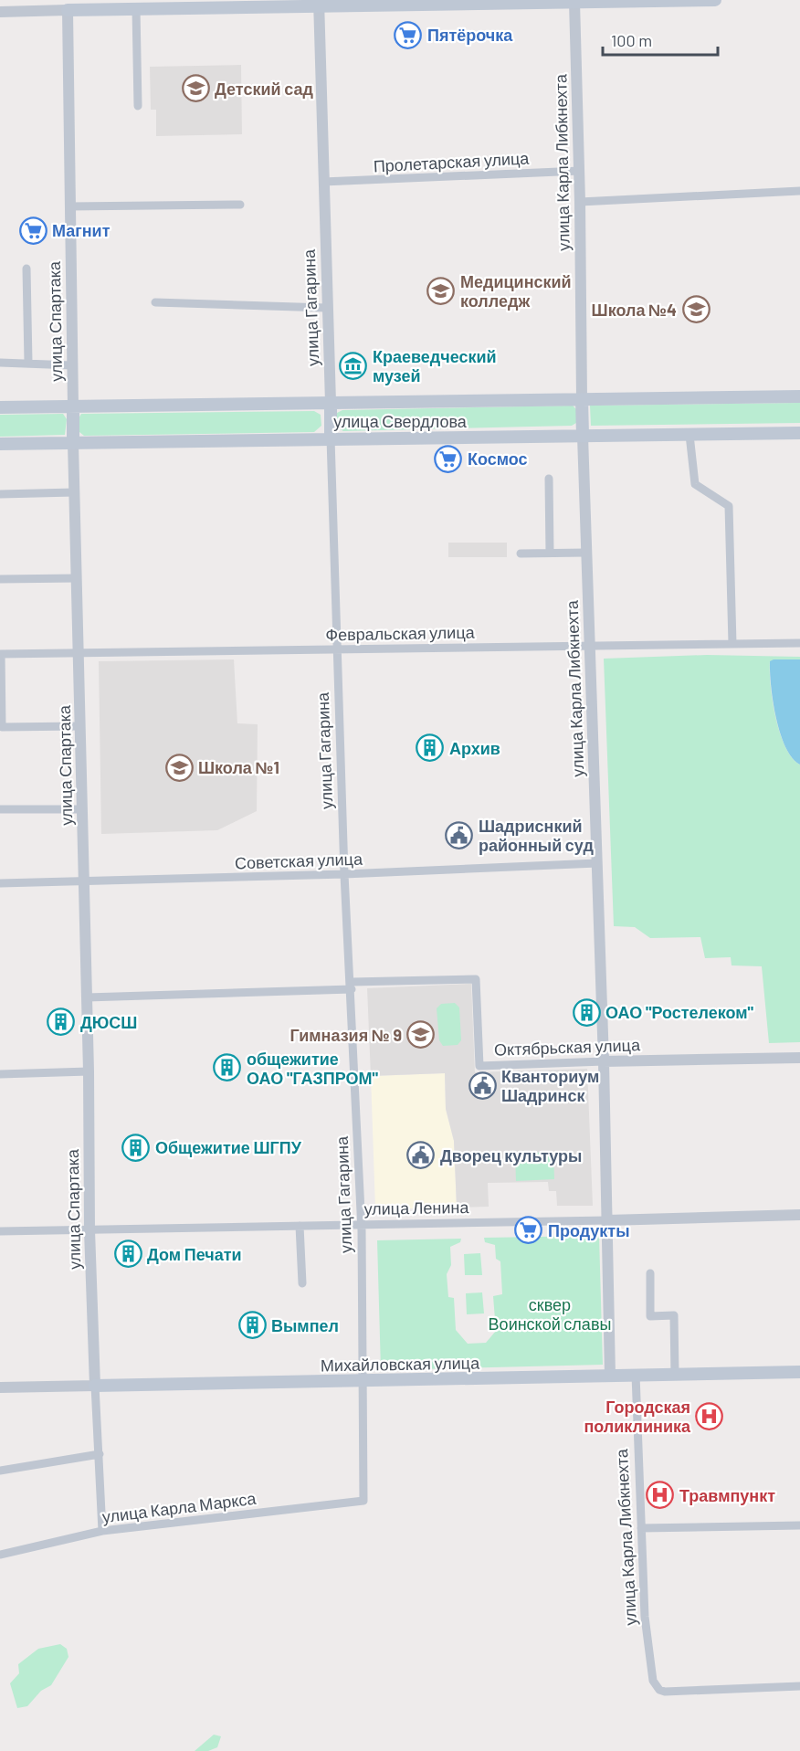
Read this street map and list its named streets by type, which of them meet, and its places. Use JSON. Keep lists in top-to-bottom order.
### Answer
{
  "streets": {
    "main road": [
      "улица Карла Либкнехта",
      "улица Гагарина",
      "улица Спартака",
      "улица Свердлова",
      "Михайловская улица"
    ],
    "street": [
      "Пролетарская улица",
      "Февральская улица",
      "Советская улица",
      "Октябрьская улица",
      "улица Ленина",
      "улица Карла Маркса"
    ]
  },
  "crossings": [
    ["Пролетарская улица", "улица Карла Либкнехта"],
    ["Пролетарская улица", "улица Гагарина"],
    ["улица Карла Либкнехта", "улица Свердлова"],
    ["улица Карла Либкнехта", "Февральская улица"],
    ["улица Карла Либкнехта", "Советская улица"],
    ["улица Карла Либкнехта", "Октябрьская улица"],
    ["улица Карла Либкнехта", "улица Ленина"],
    ["улица Карла Либкнехта", "Михайловская улица"],
    ["улица Гагарина", "улица Свердлова"],
    ["улица Гагарина", "Февральская улица"],
    ["улица Гагарина", "Советская улица"],
    ["улица Гагарина", "Октябрьская улица"],
    ["улица Гагарина", "улица Ленина"],
    ["улица Гагарина", "Михайловская улица"],
    ["улица Гагарина", "улица Карла Маркса"],
    ["улица Спартака", "улица Свердлова"],
    ["улица Спартака", "Февральская улица"],
    ["улица Спартака", "Советская улица"],
    ["улица Спартака", "Октябрьская улица"],
    ["улица Спартака", "улица Ленина"],
    ["улица Спартака", "Михайловская улица"],
    ["улица Спартака", "улица Карла Маркса"]
  ],
  "parks": ["сквер Воинской славы"],
  "places": {
    "supermarket": [
      "Пятёрочка",
      "Магнит",
      "Космос",
      "Продукты"
    ],
    "school or university": [
      "Детский сад",
      "Медицинский колледж",
      "Школа №4",
      "Школа №1",
      "Гимназия № 9"
    ],
    "museum": ["Краеведческий музей"],
    "building": [
      "Архив",
      "ОАО \"Ростелеком\"",
      "ДЮСШ",
      "общежитие ОАО \"ГАЗПРОМ\"",
      "Общежитие ШГПУ",
      "Дом Печати",
      "Вымпел"
    ],
    "public building": ["Шадриснкий районный суд", "Кванториум Шадринск", "Дворец культуры"],
    "hospital": ["Городская поликлиника", "Травмпункт"]
  },
  "scale_bar": "100 m"
}
